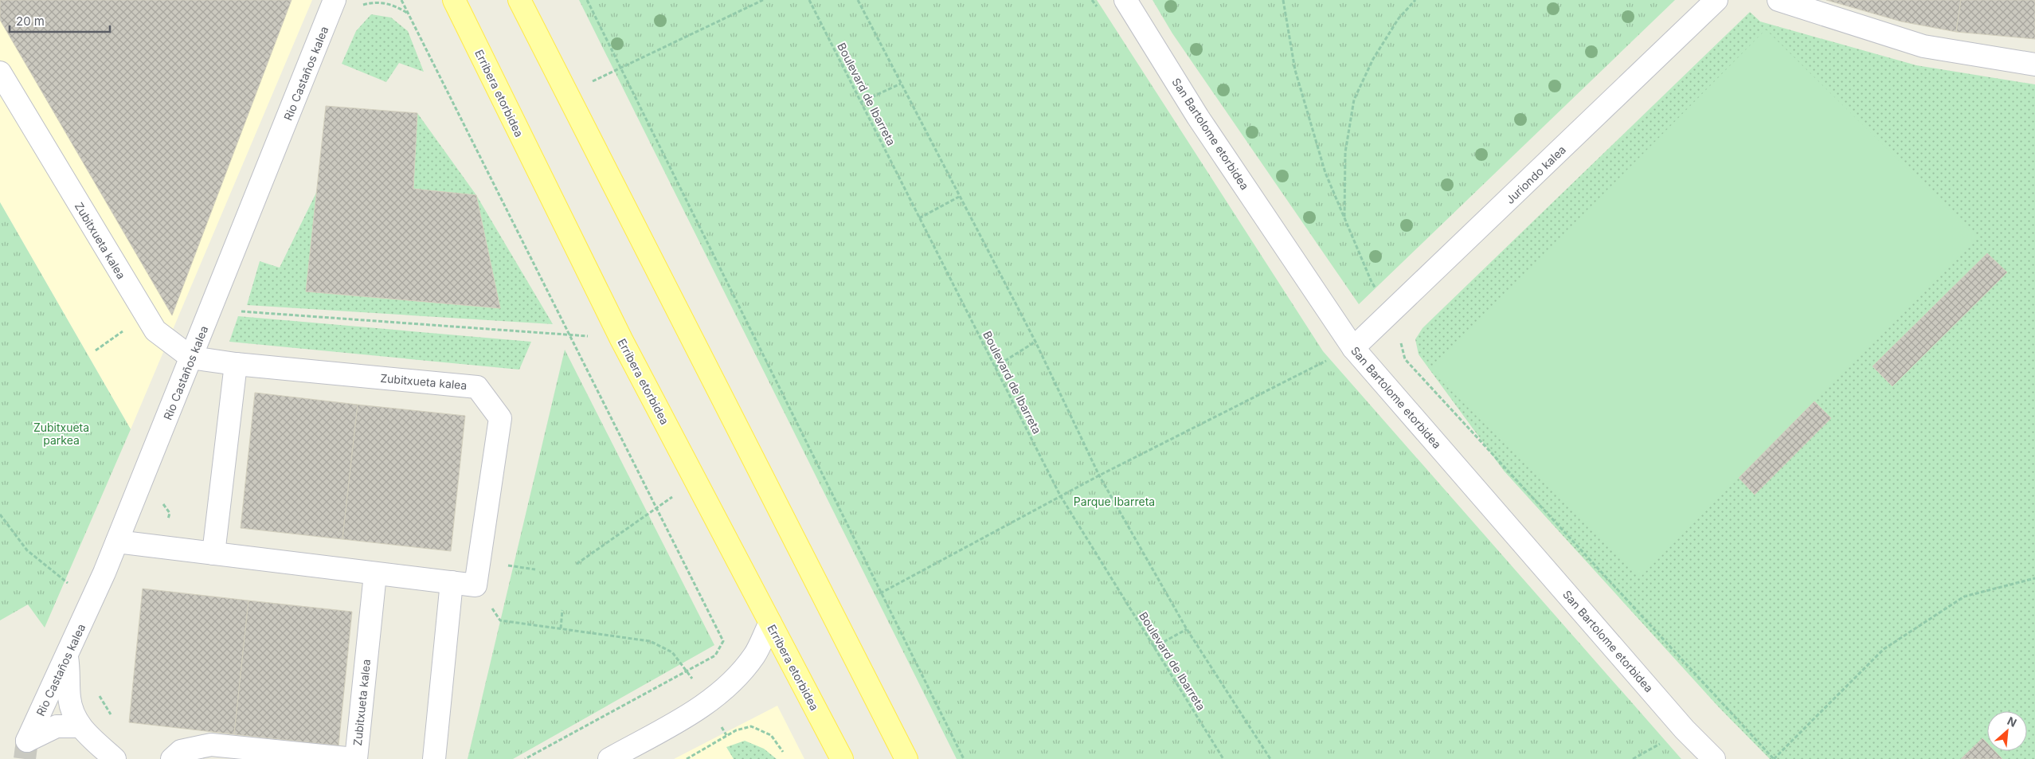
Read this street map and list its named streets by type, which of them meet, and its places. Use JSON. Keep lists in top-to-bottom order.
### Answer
{
  "streets": {
    "main road": ["Erribera etorbidea"],
    "street": [
      "Rio Castaños kalea",
      "San Bartolome etorbidea",
      "Juriondo kalea",
      "Zubitxueta kalea"
    ],
    "path": ["Boulevard de Ibarreta"]
  },
  "crossings": [
    ["Rio Castaños kalea", "Zubitxueta kalea"],
    ["San Bartolome etorbidea", "Juriondo kalea"]
  ],
  "parks": ["Zubitxueta parkea", "Parque Ibarreta"],
  "scale_bar": "20 m",
  "north": "top right"
}
